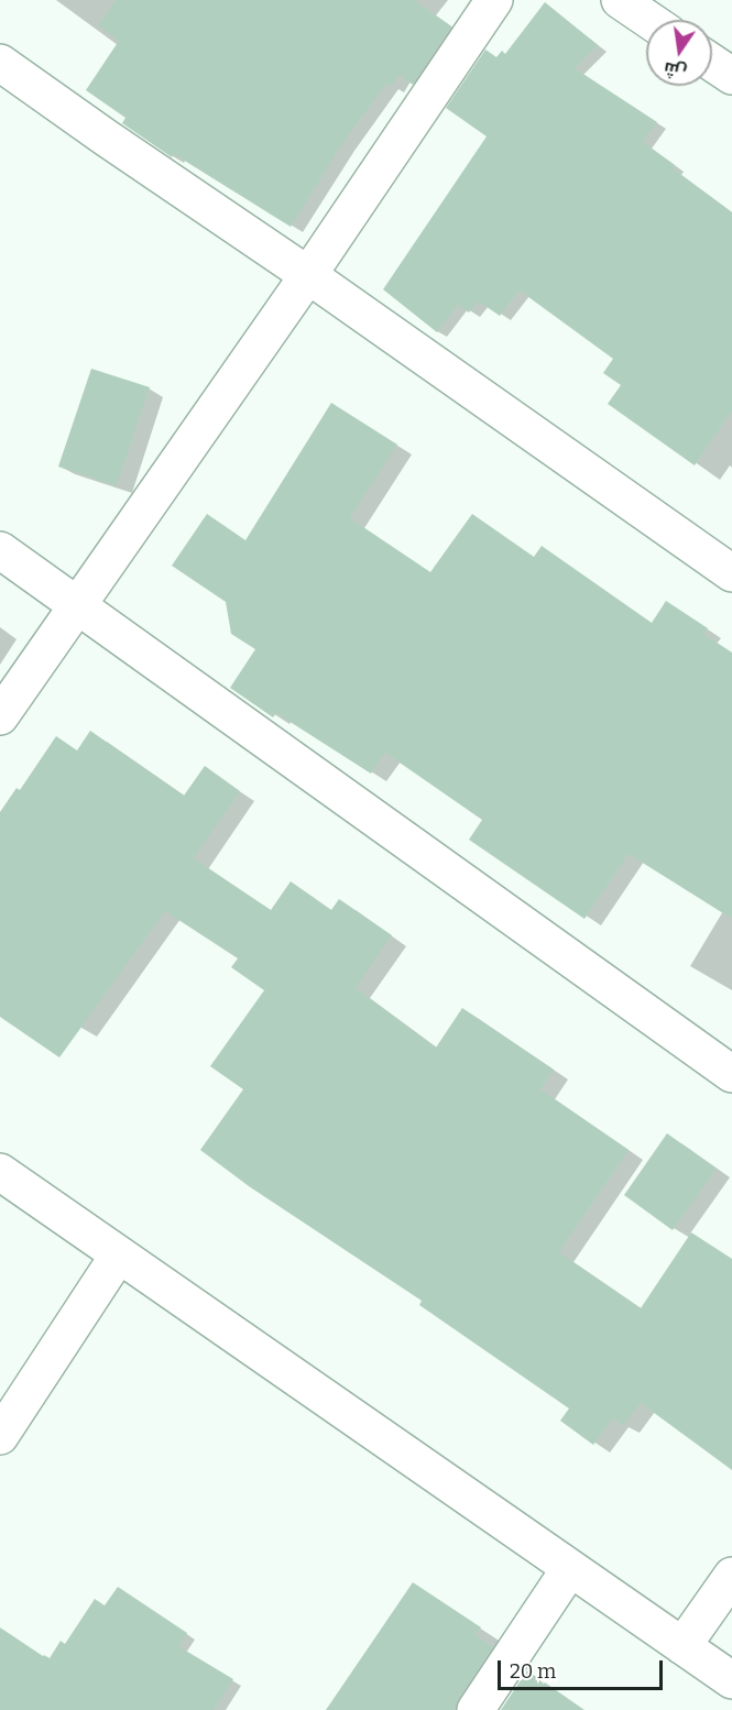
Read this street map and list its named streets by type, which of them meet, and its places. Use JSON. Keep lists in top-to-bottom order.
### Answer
{
  "scale_bar": "20 m",
  "north": "bottom"
}
